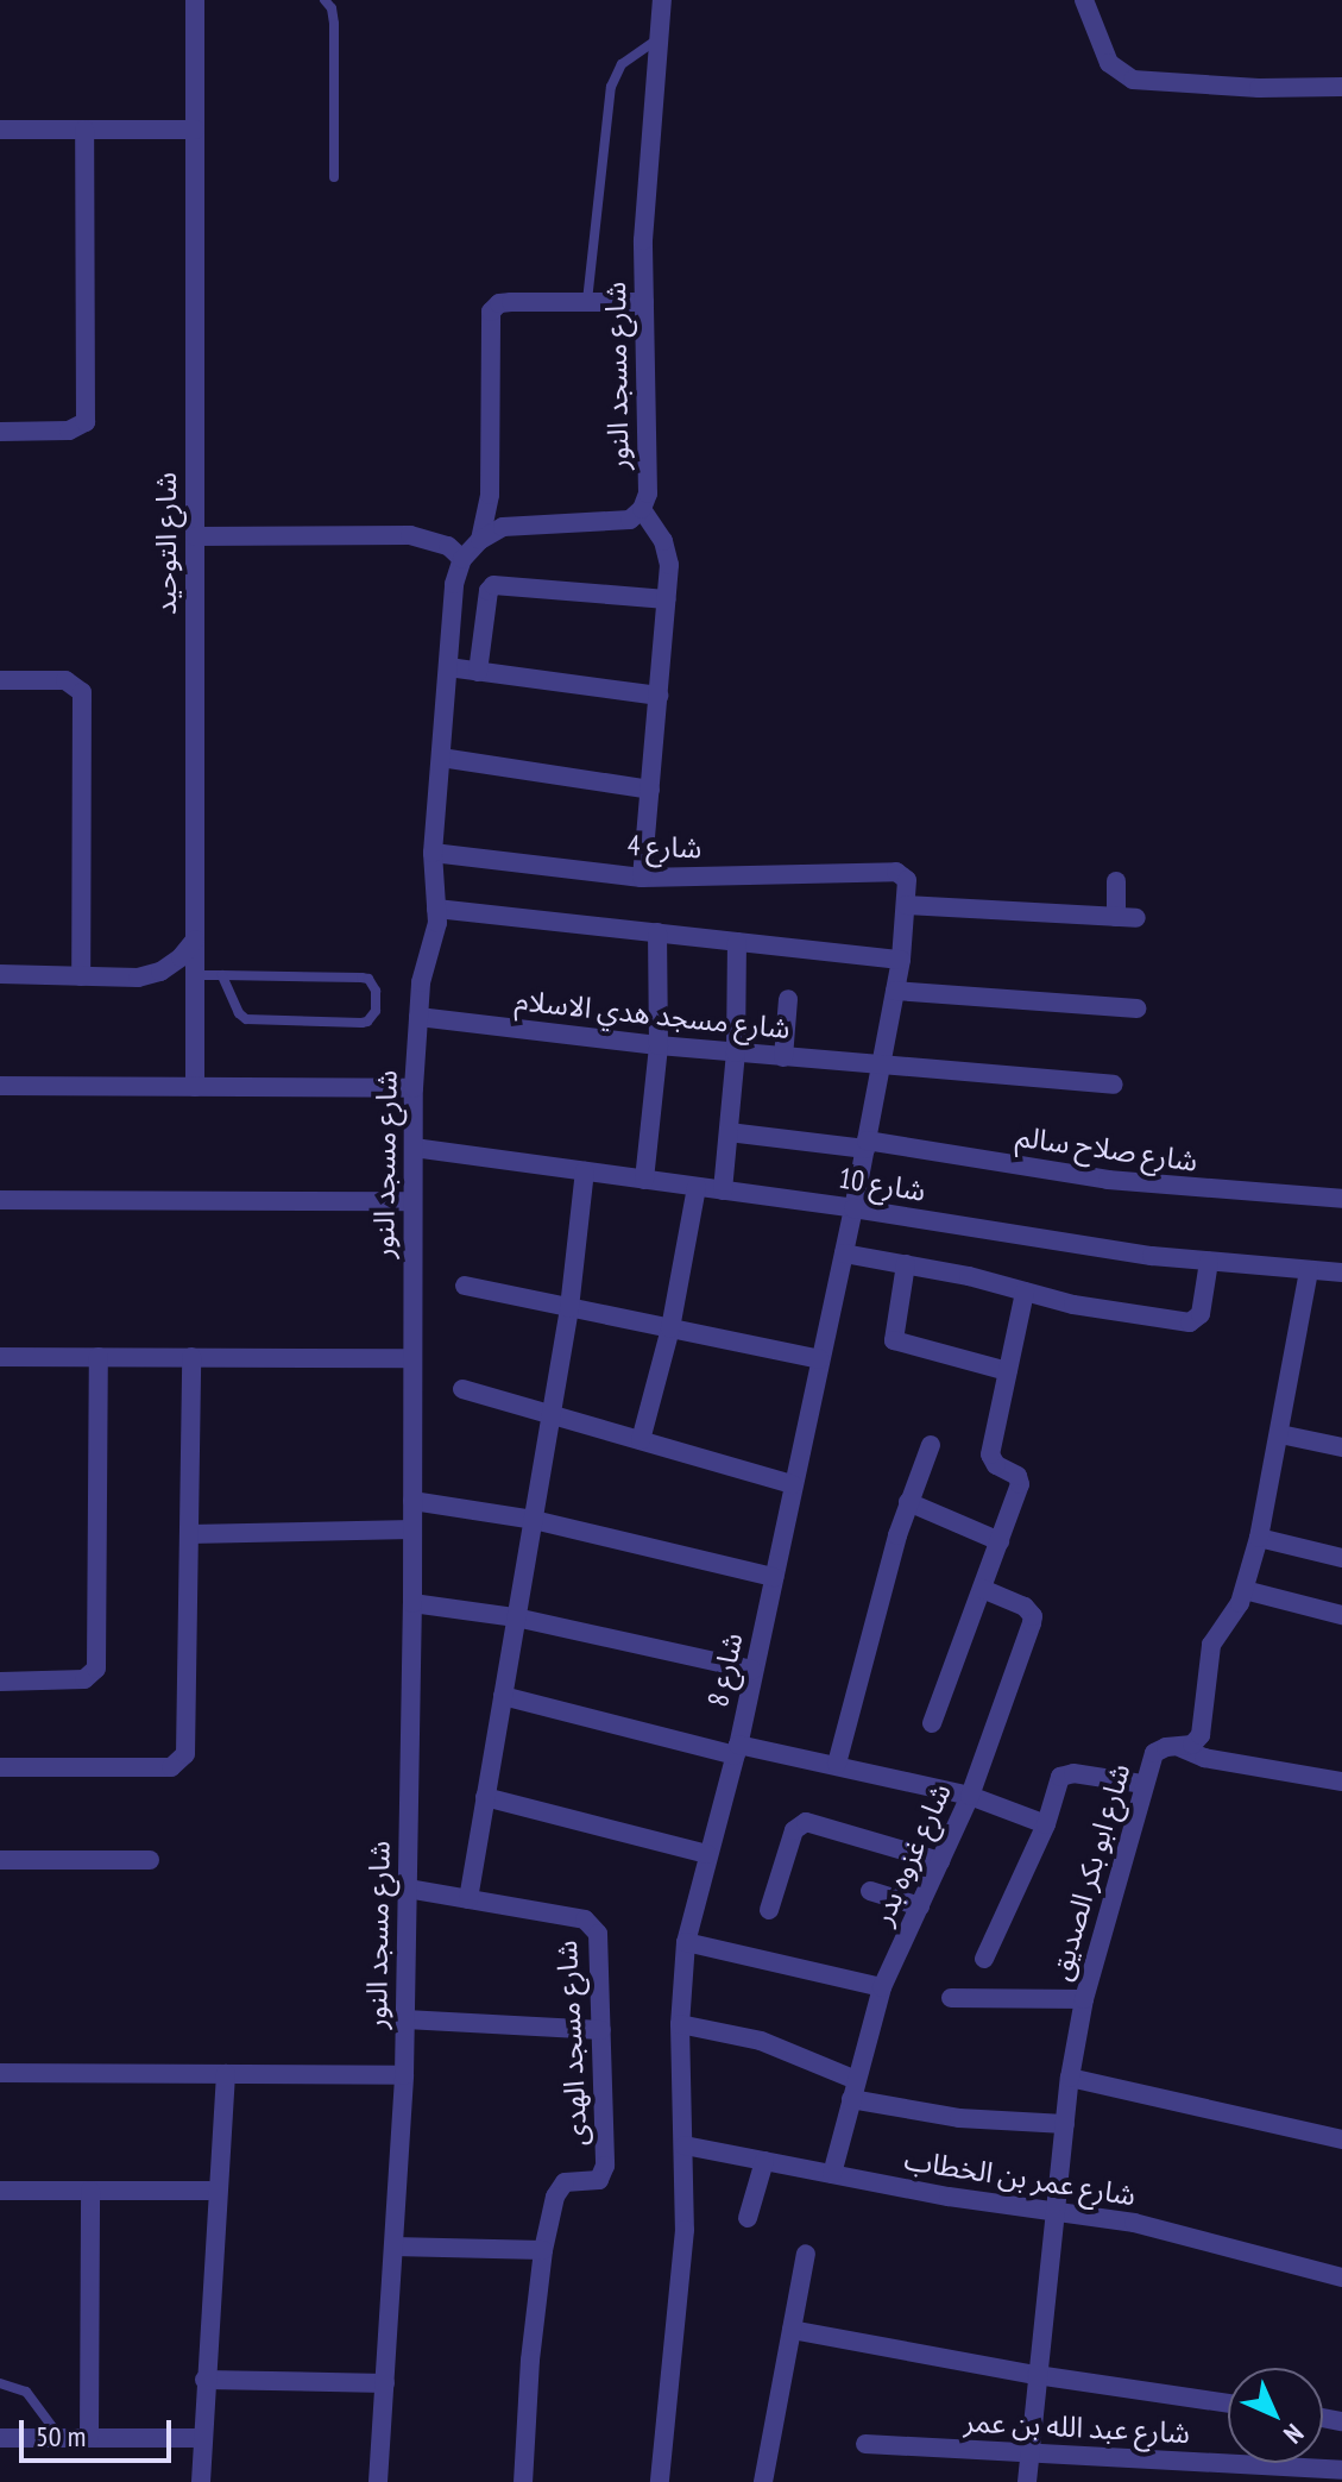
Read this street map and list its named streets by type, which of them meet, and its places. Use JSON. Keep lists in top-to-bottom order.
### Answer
{
  "streets": {
    "street": [
      "شارع مسجد النور",
      "شارع التوحيد",
      "شارع 4",
      "شارع مسجد هدي الاسلام",
      "شارع صلاح سالم",
      "شارع 10",
      "شارع 8",
      "شارع غزوه بدر",
      "شارع ابو بكر الصديق",
      "شارع مسجد الهدى",
      "شارع عمر بن الخطاب",
      "شارع عبد الله بن عمر"
    ]
  },
  "crossings": [
    ["شارع مسجد النور", "شارع 4"],
    ["شارع مسجد النور", "شارع مسجد هدي الاسلام"],
    ["شارع مسجد النور", "شارع 10"],
    ["شارع مسجد النور", "شارع مسجد الهدى"],
    ["شارع 4", "شارع 8"],
    ["شارع مسجد هدي الاسلام", "شارع 8"],
    ["شارع صلاح سالم", "شارع 10"],
    ["شارع صلاح سالم", "شارع 8"],
    ["شارع 10", "شارع 8"],
    ["شارع 10", "شارع ابو بكر الصديق"],
    ["شارع 8", "شارع عمر بن الخطاب"],
    ["شارع غزوه بدر", "شارع عمر بن الخطاب"],
    ["شارع ابو بكر الصديق", "شارع عمر بن الخطاب"],
    ["شارع ابو بكر الصديق", "شارع عبد الله بن عمر"]
  ],
  "scale_bar": "50 m",
  "north": "bottom right"
}
